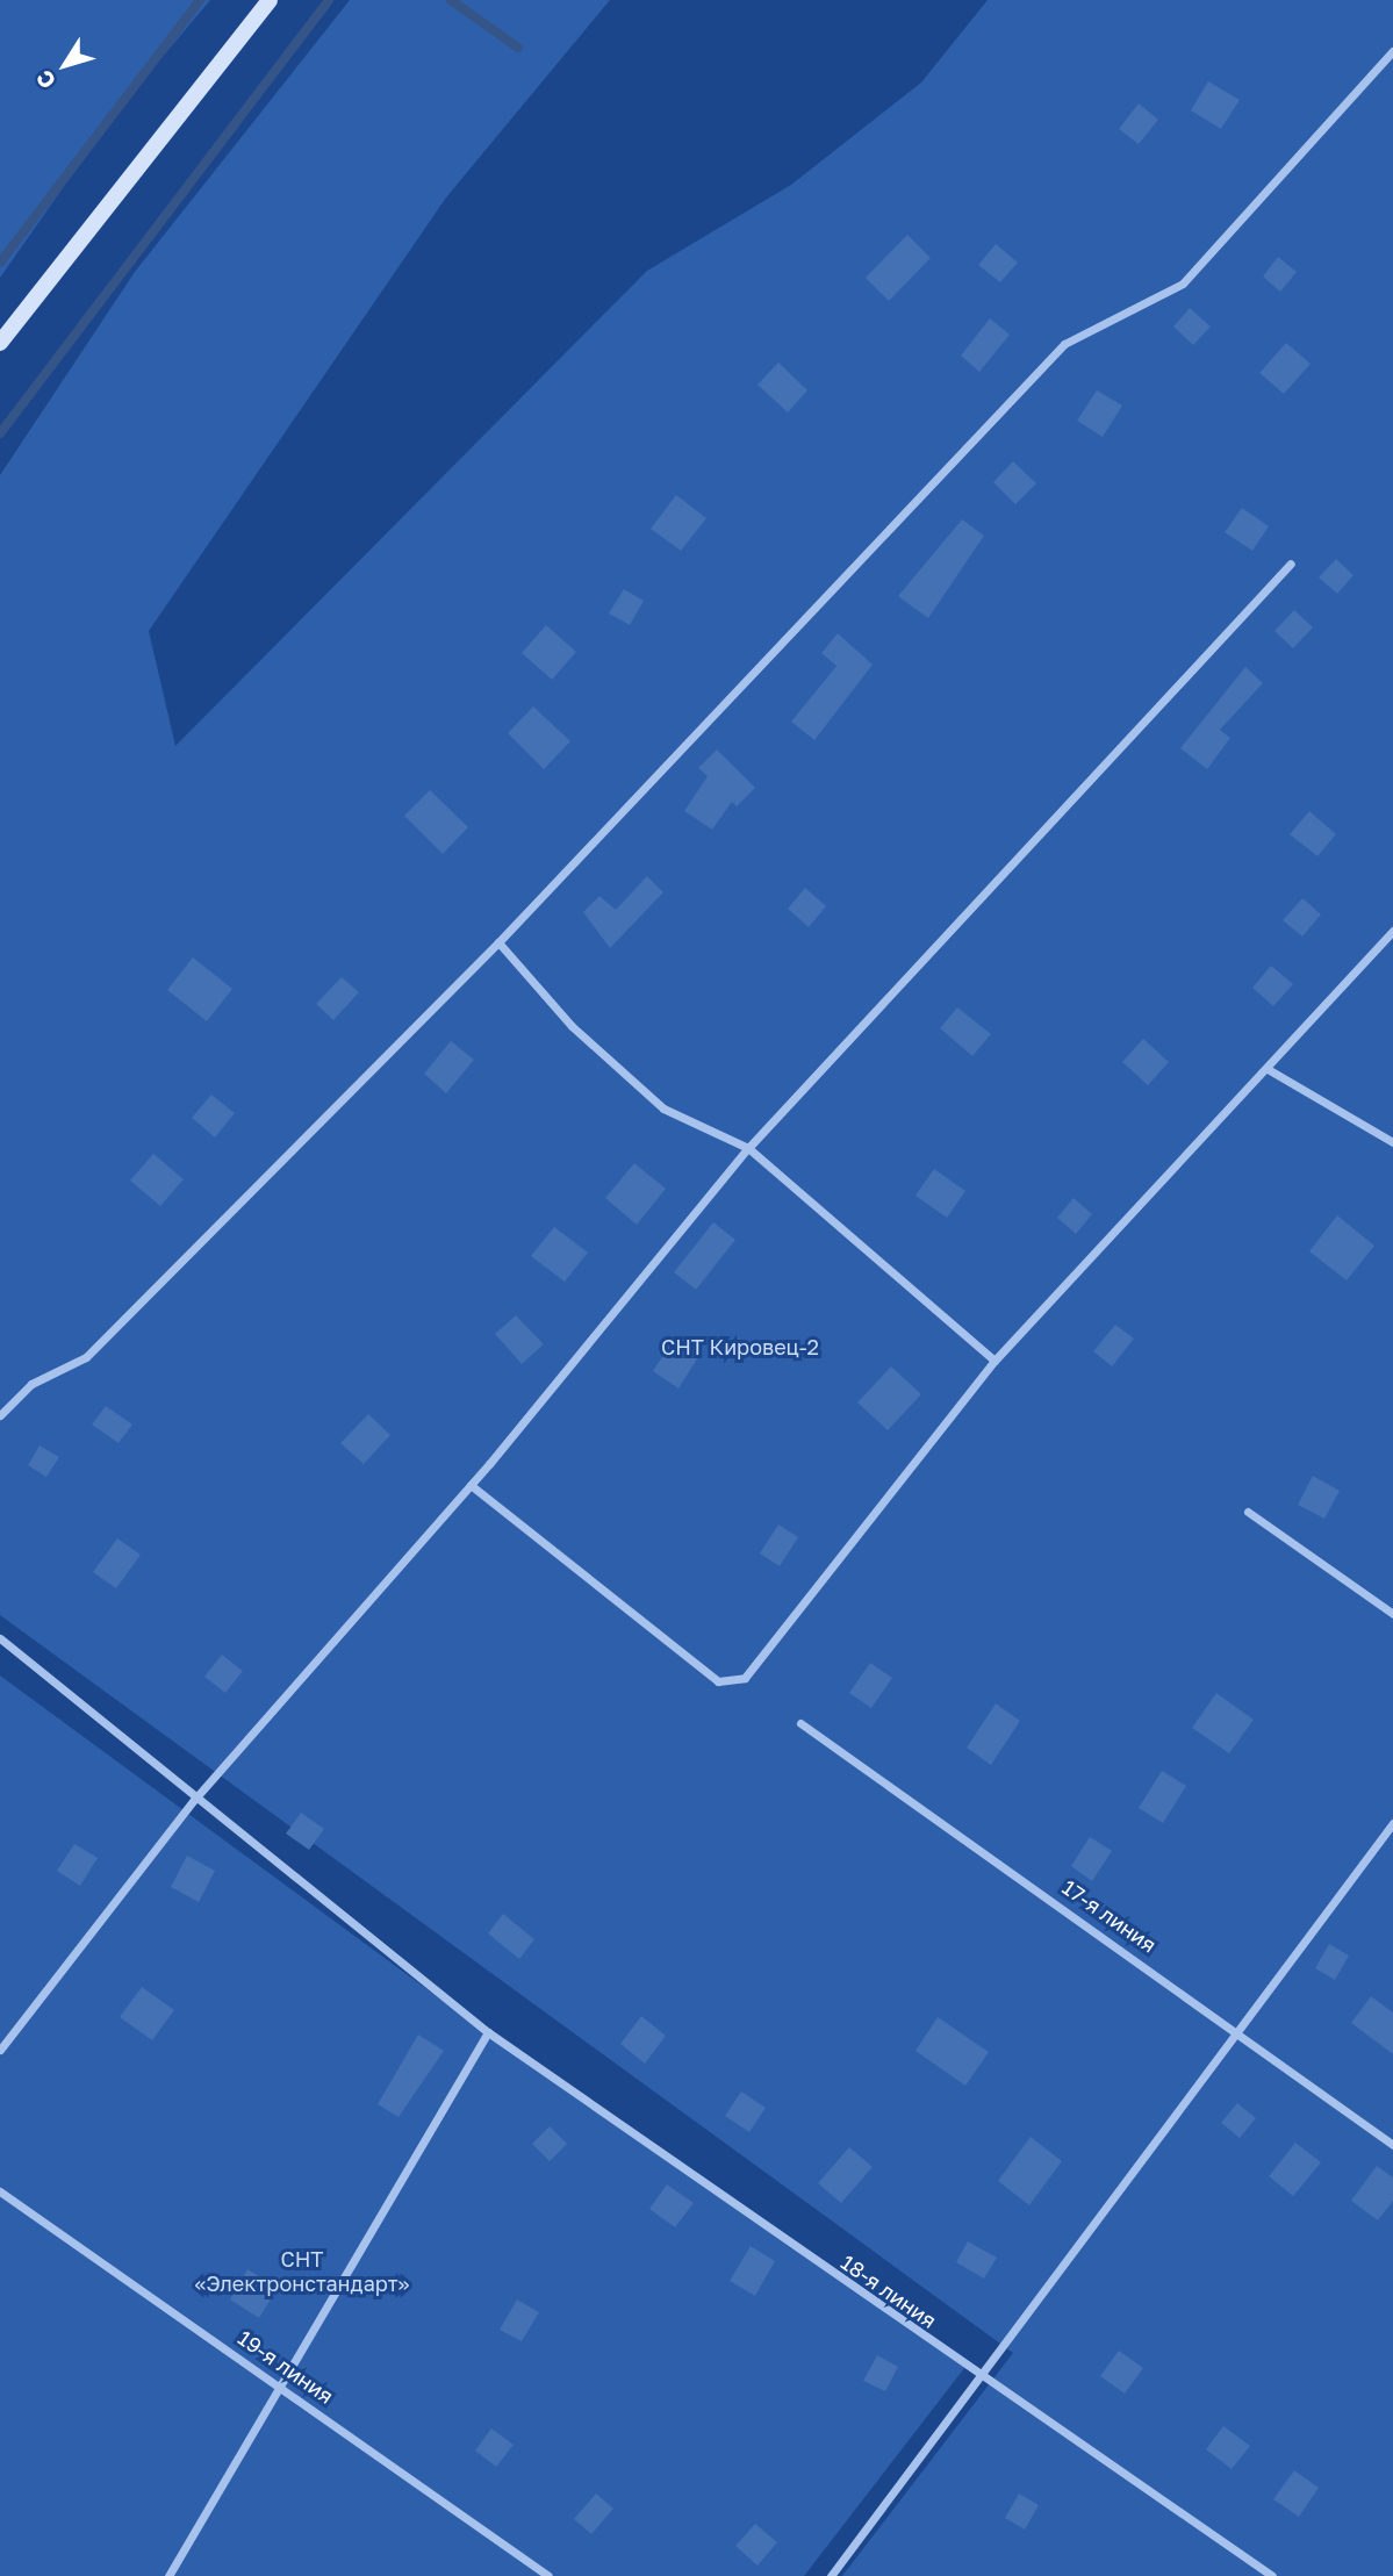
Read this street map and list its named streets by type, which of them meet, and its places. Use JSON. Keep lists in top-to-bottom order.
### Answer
{
  "streets": {
    "street": ["17-я линия", "18-я линия", "19-я линия"]
  },
  "parks": ["СНТ Кировец-2", "СНТ «Электронстандарт»"],
  "north": "bottom left"
}
